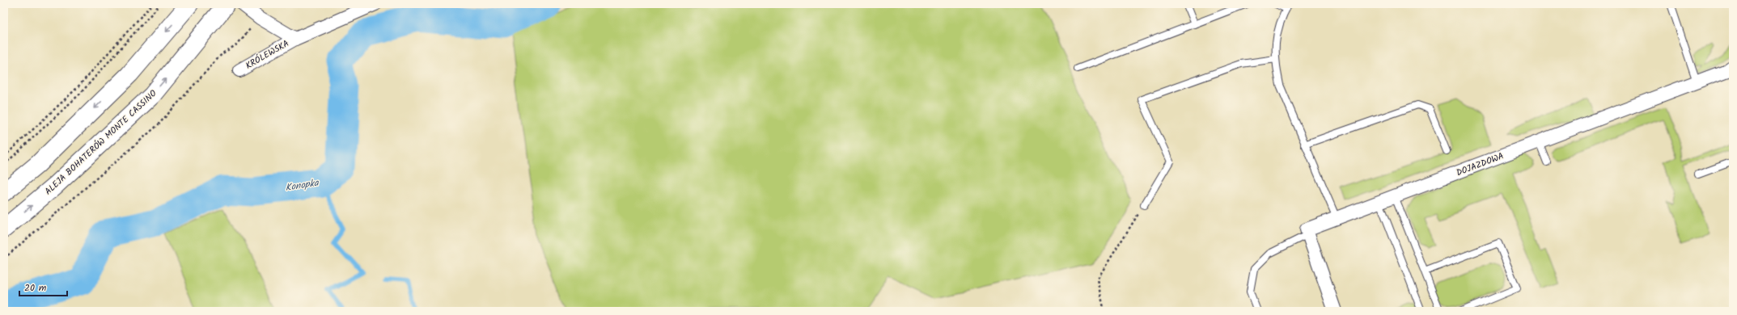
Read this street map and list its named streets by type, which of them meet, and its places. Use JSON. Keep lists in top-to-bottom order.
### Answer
{
  "streets": {
    "main road": ["ALEJA BOHATERÓW MONTE CASSINO"],
    "street": ["KRÓLEWSKA", "DOJAZDOWA"]
  },
  "water": ["Konopka"],
  "scale_bar": "20 m"
}
